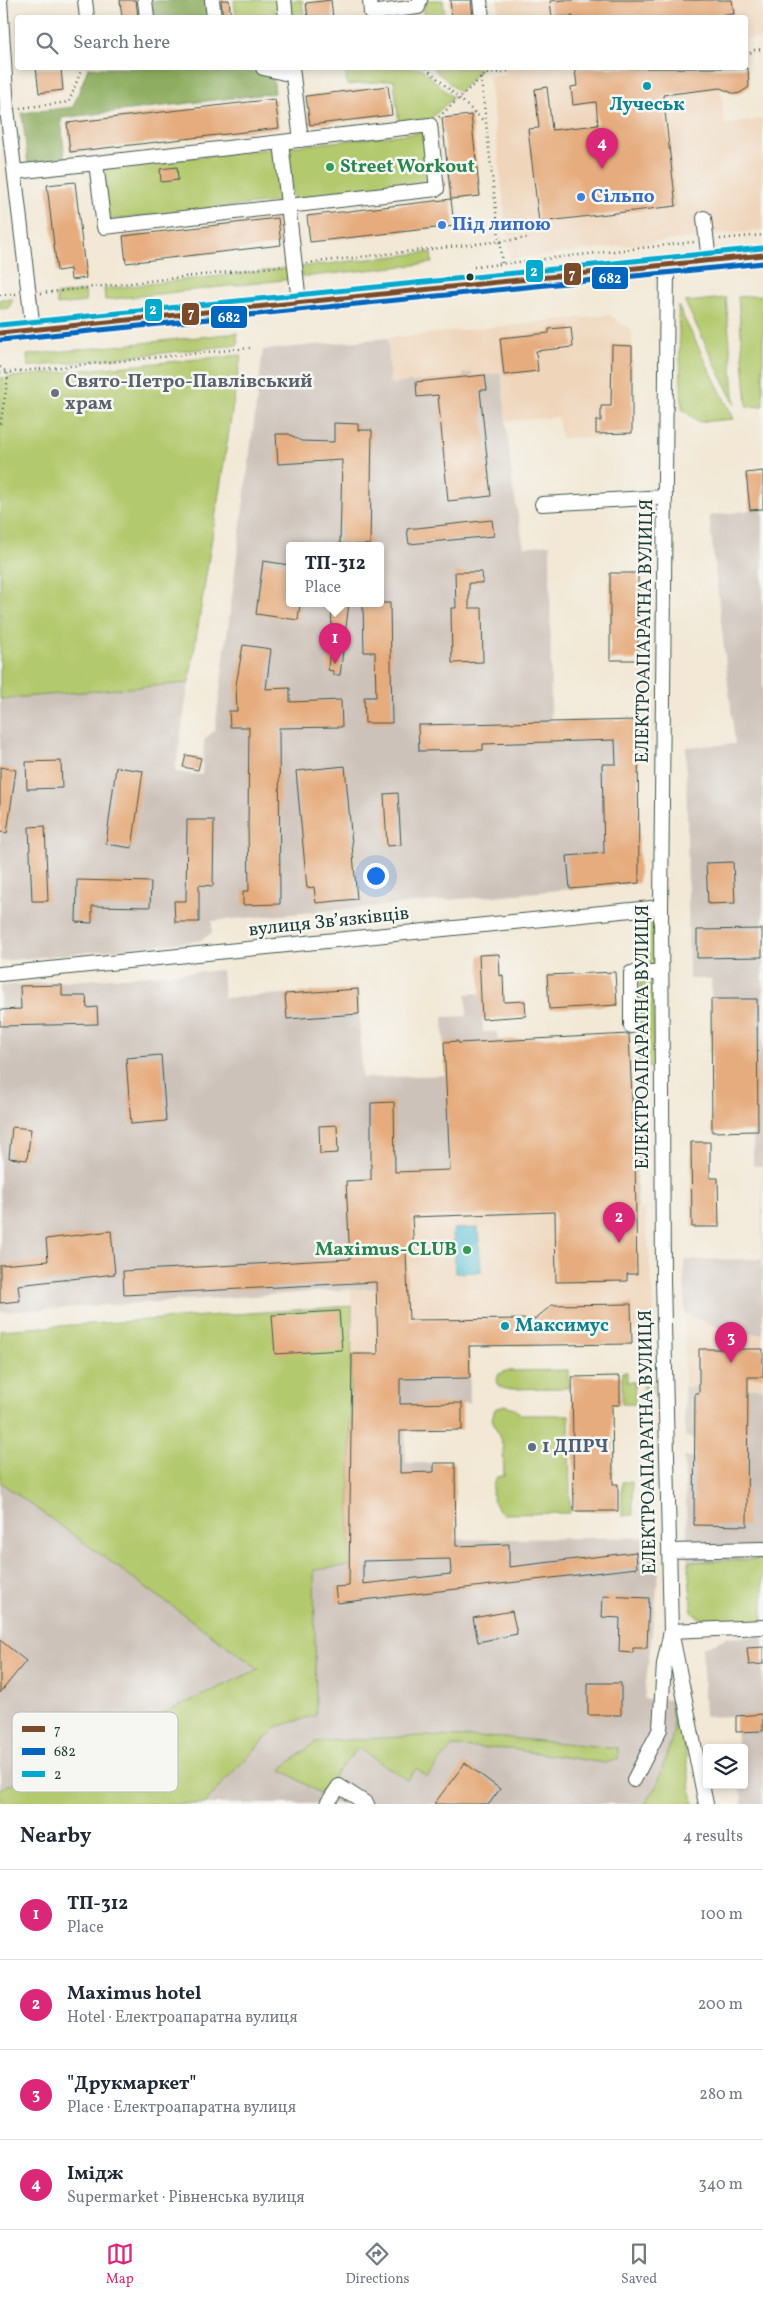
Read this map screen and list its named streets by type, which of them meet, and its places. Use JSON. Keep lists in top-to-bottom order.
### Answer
{
  "streets": {
    "street": ["ЕЛЕКТРОАПАРАТНА ВУЛИЦЯ", "вулиця Звʼязківців"]
  },
  "crossings": [
    ["ЕЛЕКТРОАПАРАТНА ВУЛИЦЯ", "вулиця Звʼязківців"]
  ],
  "places": [
    "Лучеськ",
    "Street Workout",
    "Сільпо",
    "Під липою",
    "Свято-Петро-Павлівський храм",
    "Maximus-CLUB",
    "Максимус",
    "1 ДПРЧ"
  ],
  "lines": ["transit line 2", "transit line 7", "transit line 682"],
  "legend": ["7", "682", "2"],
  "page": {
    "search": "Search here",
    "pins": [
      "4",
      "1",
      "2",
      "3"
    ],
    "popup": ["ТП-312", "Place"],
    "heading": ["Nearby", "4 results"],
    "list": [
      {
        "mark": "1",
        "name": "ТП-312",
        "note": "Place",
        "value": "100 m"
      },
      {
        "mark": "2",
        "name": "Maximus hotel",
        "note": "Hotel · Електроапаратна вулиця",
        "value": "200 m"
      },
      {
        "mark": "3",
        "name": "\"Друкмаркет\"",
        "note": "Place · Електроапаратна вулиця",
        "value": "280 m"
      },
      {
        "mark": "4",
        "name": "Імідж",
        "note": "Supermarket · Рівненська вулиця",
        "value": "340 m"
      }
    ],
    "nav": ["Map", "Directions", "Saved"]
  }
}
